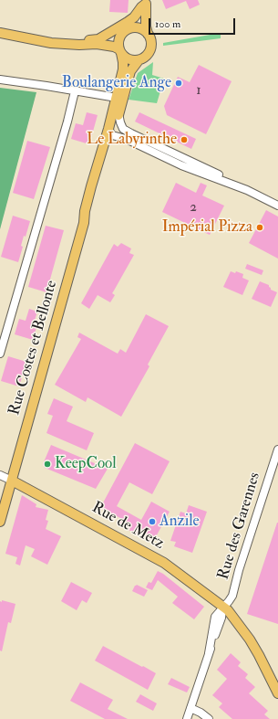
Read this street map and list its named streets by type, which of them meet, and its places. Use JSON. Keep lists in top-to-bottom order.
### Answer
{
  "streets": {
    "main road": ["Rue Costes et Bellonte", "Rue de Metz"],
    "street": ["Rue des Garennes"]
  },
  "crossings": [
    ["Rue Costes et Bellonte", "Rue de Metz"],
    ["Rue de Metz", "Rue des Garennes"]
  ],
  "places": [
    "Boulangerie Ange",
    "Le Labyrinthe",
    "Impérial Pizza",
    "KeepCool",
    "Anzile"
  ],
  "house_numbers": ["1", "2"],
  "scale_bar": "100 m"
}
